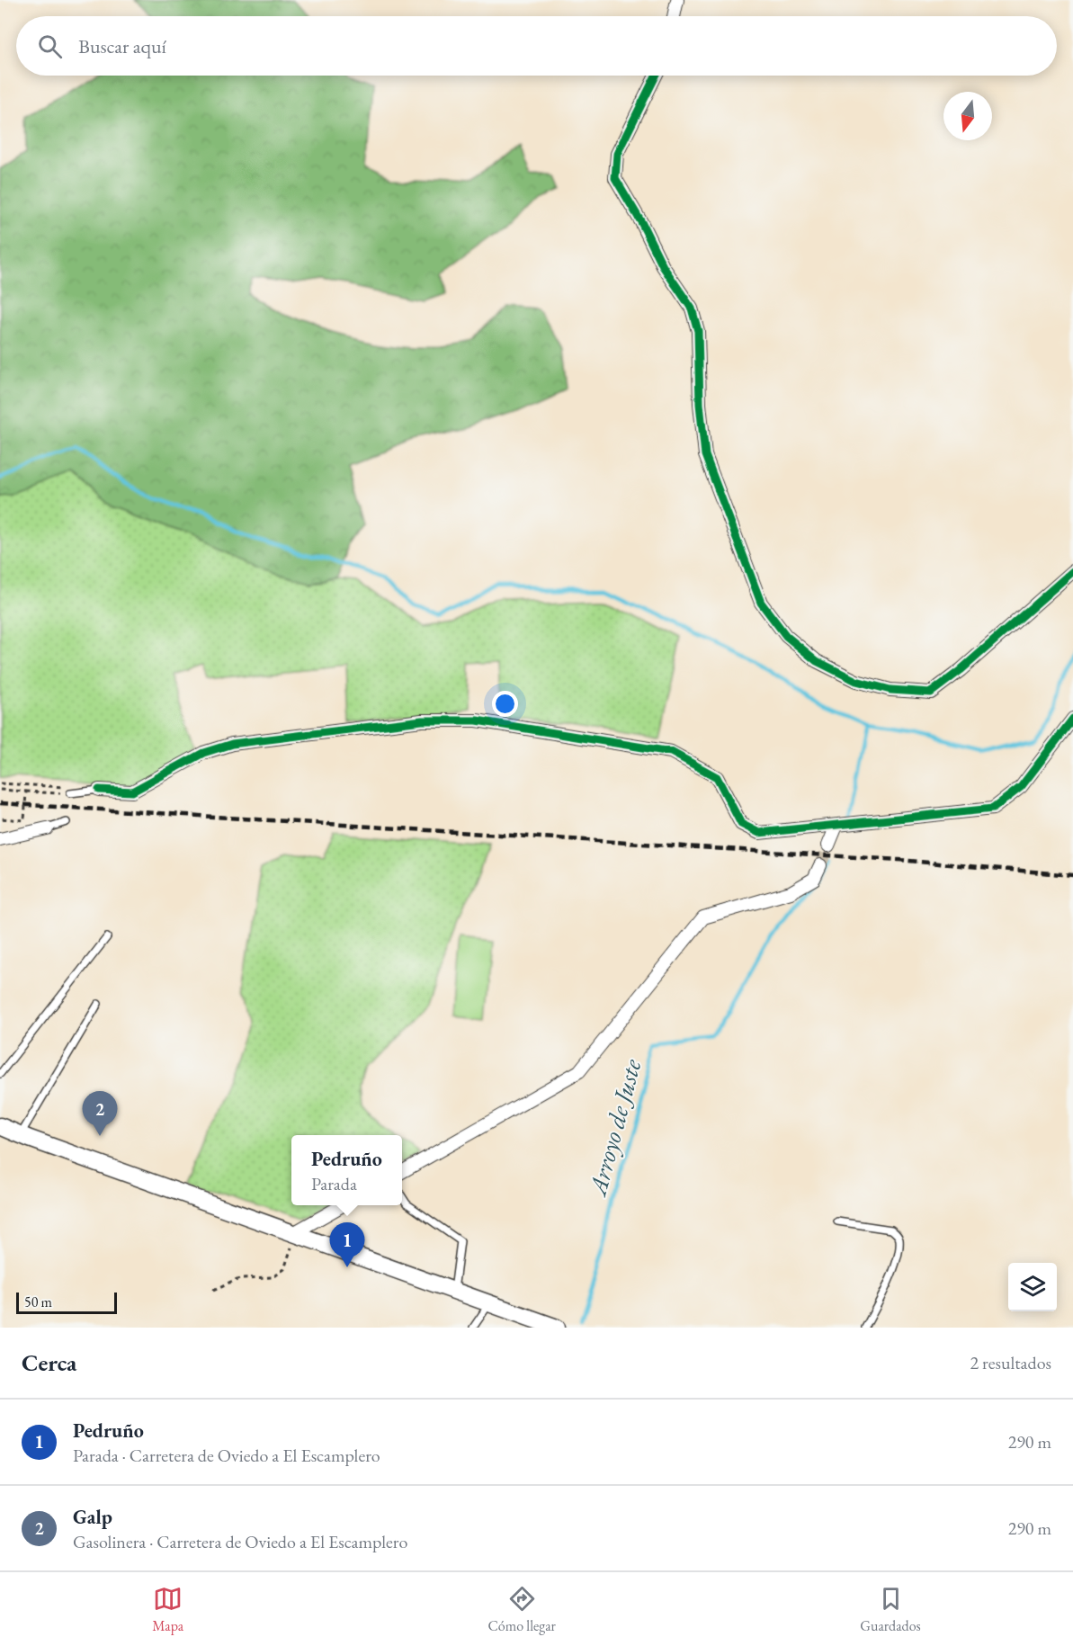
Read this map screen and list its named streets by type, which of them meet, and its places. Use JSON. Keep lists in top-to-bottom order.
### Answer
{
  "water": ["Arroyo de Juste"],
  "scale_bar": "50 m",
  "north": "bottom",
  "page": {
    "search": "Buscar aquí",
    "pins": ["2", "1"],
    "popup": ["Pedruño", "Parada"],
    "scale": "50 m",
    "heading": ["Cerca", "2 resultados"],
    "list": [
      {
        "mark": "1",
        "name": "Pedruño",
        "note": "Parada · Carretera de Oviedo a El Escamplero",
        "value": "290 m"
      },
      {
        "mark": "2",
        "name": "Galp",
        "note": "Gasolinera · Carretera de Oviedo a El Escamplero",
        "value": "290 m"
      }
    ],
    "nav": ["Mapa", "Cómo llegar", "Guardados"]
  }
}
